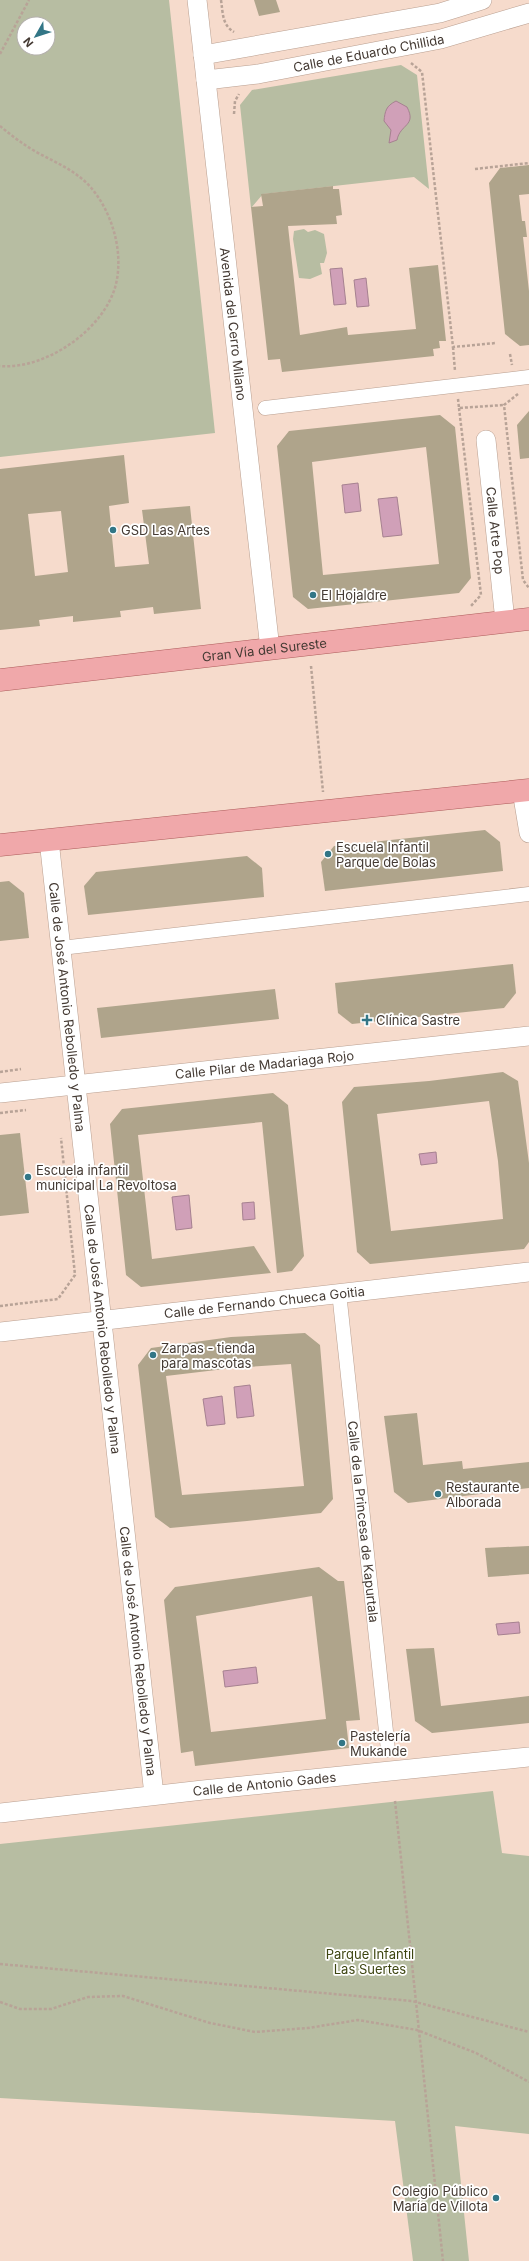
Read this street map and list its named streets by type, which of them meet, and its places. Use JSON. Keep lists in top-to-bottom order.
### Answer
{
  "streets": {
    "main road": ["Gran Vía del Sureste"],
    "street": [
      "Calle de Eduardo Chillida",
      "Avenida del Cerro Milano",
      "Calle Arte Pop",
      "Calle de José Antonio Rebolledo y Palma",
      "Calle Pilar de Madariaga Rojo",
      "Calle de Fernando Chueca Goitia",
      "Calle de la Princesa de Kapurtala",
      "Calle de Antonio Gades"
    ]
  },
  "crossings": [
    ["Calle de Eduardo Chillida", "Avenida del Cerro Milano"],
    ["Avenida del Cerro Milano", "Gran Vía del Sureste"],
    ["Calle Arte Pop", "Gran Vía del Sureste"],
    ["Calle de José Antonio Rebolledo y Palma", "Calle Pilar de Madariaga Rojo"],
    ["Calle de José Antonio Rebolledo y Palma", "Calle de Fernando Chueca Goitia"],
    ["Calle de José Antonio Rebolledo y Palma", "Calle de Antonio Gades"],
    ["Calle de Fernando Chueca Goitia", "Calle de la Princesa de Kapurtala"]
  ],
  "parks": ["Parque Infantil Las Suertes"],
  "places": {
    "other": [
      "GSD Las Artes",
      "El Hojaldre",
      "Escuela Infantil Parque de Bolas",
      "Escuela infantil municipal La Revoltosa",
      "Zarpas - tienda para mascotas",
      "Restaurante Alborada",
      "Pastelería Mukande",
      "Colegio Público María de Villota"
    ],
    "health": ["Clínica Sastre"]
  },
  "north": "bottom left"
}
